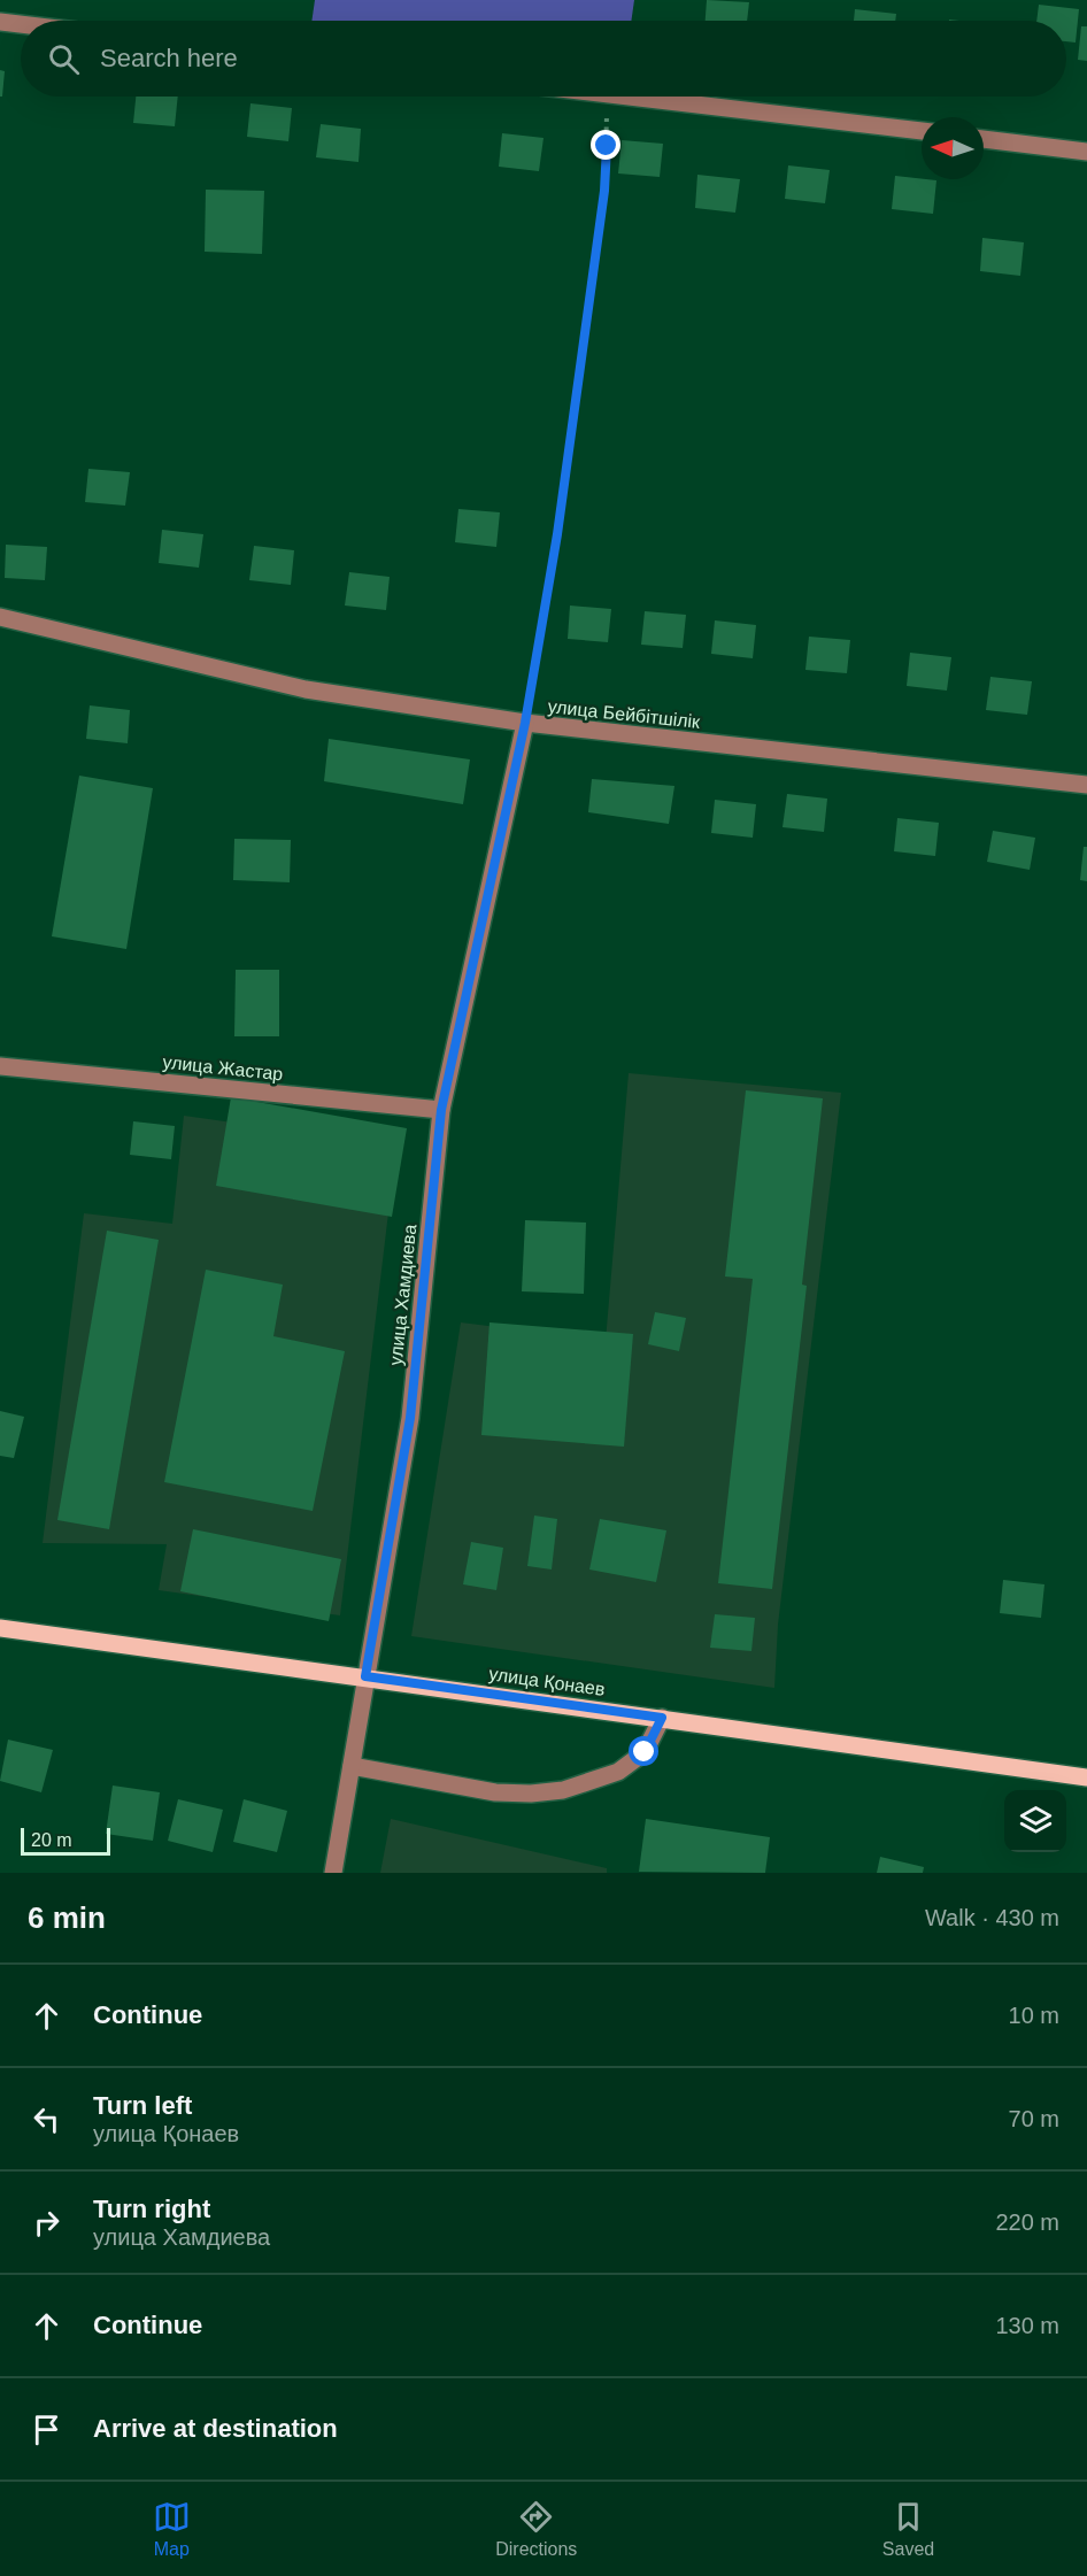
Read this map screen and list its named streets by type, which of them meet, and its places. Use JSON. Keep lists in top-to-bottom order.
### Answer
{
  "streets": {
    "main road": ["улица Қонаев"],
    "street": ["улица Бейбітшілік", "улица Жастар", "улица Хамдиева"]
  },
  "crossings": [
    ["улица Бейбітшілік", "улица Хамдиева"],
    ["улица Жастар", "улица Хамдиева"],
    ["улица Хамдиева", "улица Қонаев"]
  ],
  "scale_bar": "20 m",
  "north": "left",
  "page": {
    "search": "Search here",
    "scale": "20 m",
    "heading": ["6 min", "Walk · 430 m"],
    "list": [
      ["Continue", "10 m"],
      ["Turn left", "улица Қонаев", "70 m"],
      ["Turn right", "улица Хамдиева", "220 m"],
      ["Continue", "130 m"],
      "Arrive at destination"
    ],
    "nav": ["Map", "Directions", "Saved"]
  }
}
